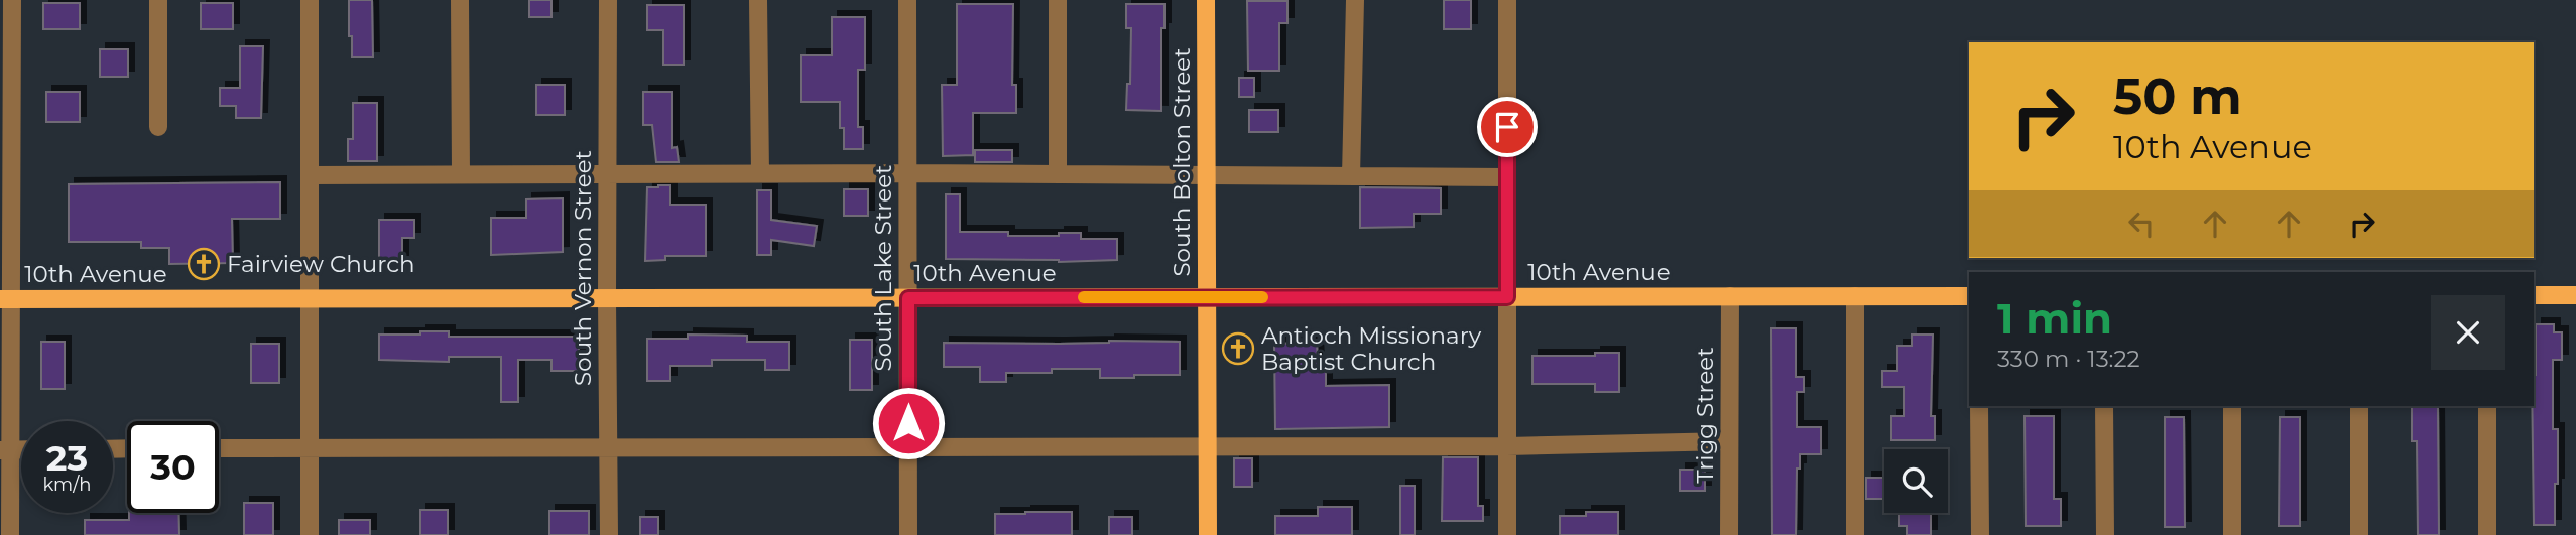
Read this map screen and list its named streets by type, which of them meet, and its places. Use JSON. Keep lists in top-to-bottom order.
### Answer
{
  "streets": {
    "main road": ["South Bolton Street", "10th Avenue"],
    "street": ["South Vernon Street", "South Lake Street", "Trigg Street"]
  },
  "crossings": [
    ["South Bolton Street", "10th Avenue"],
    ["South Vernon Street", "10th Avenue"],
    ["South Lake Street", "10th Avenue"],
    ["10th Avenue", "Trigg Street"]
  ],
  "places": {
    "church": ["Fairview Church", "Antioch Missionary Baptist Church"]
  },
  "page": {
    "turn": ["50 m", "10th Avenue"],
    "heading": ["1 min", "330 m · 13:22"],
    "speed": "23 km/h",
    "limit": "30"
  }
}
